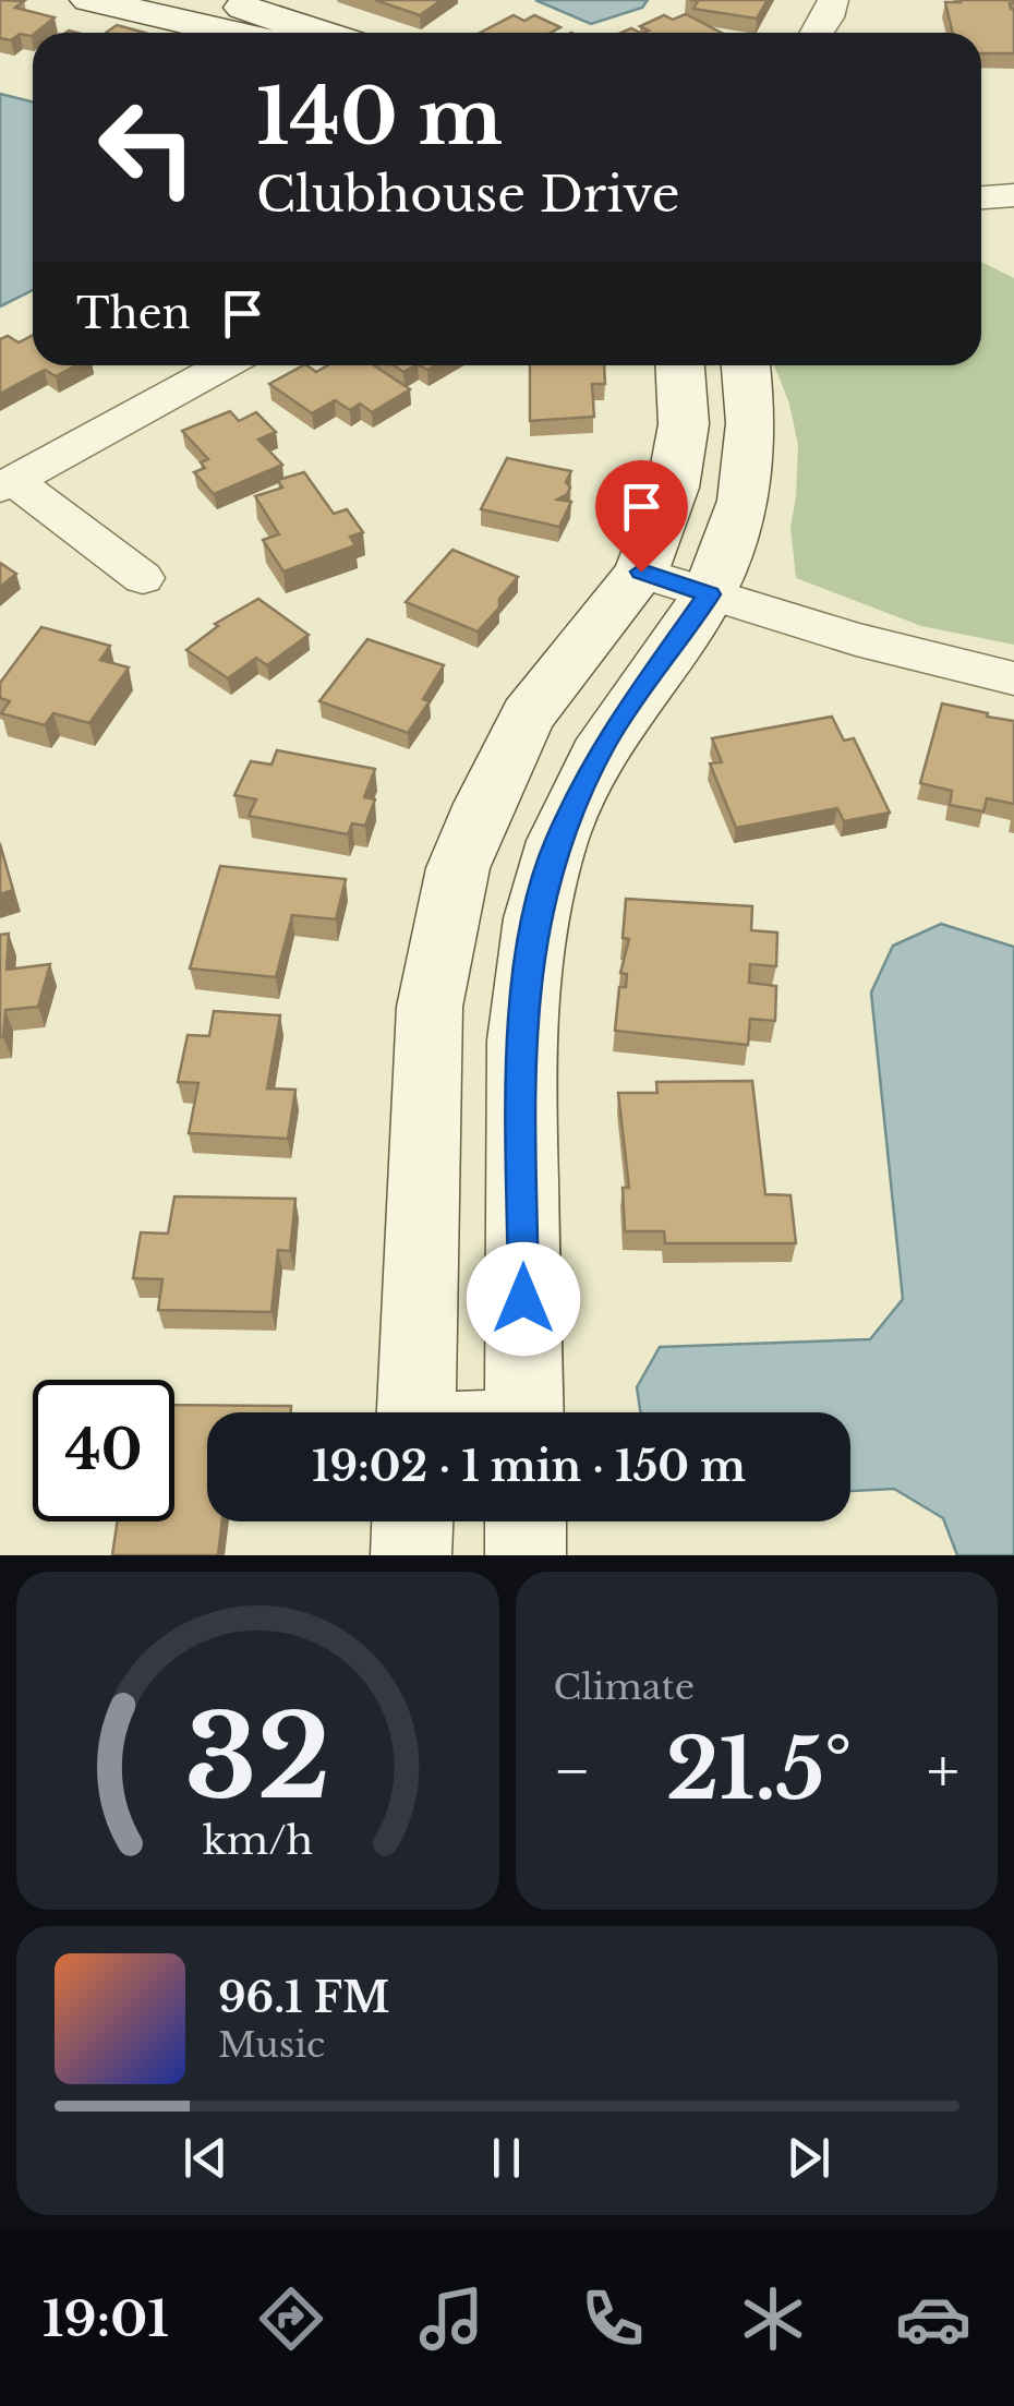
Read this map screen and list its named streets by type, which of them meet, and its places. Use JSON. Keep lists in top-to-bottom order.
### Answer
{
  "page": {
    "turn": ["140 m", "Clubhouse Drive"],
    "then": "Then",
    "limit": "40",
    "trip": "19:02 · 1 min · 150 m",
    "tile": "Climate",
    "heat": ["−", "21.5°", "+"],
    "song": ["96.1 FM", "Music"],
    "tabs": "19:01",
    "gauge": ["32", "km/h"]
  }
}
